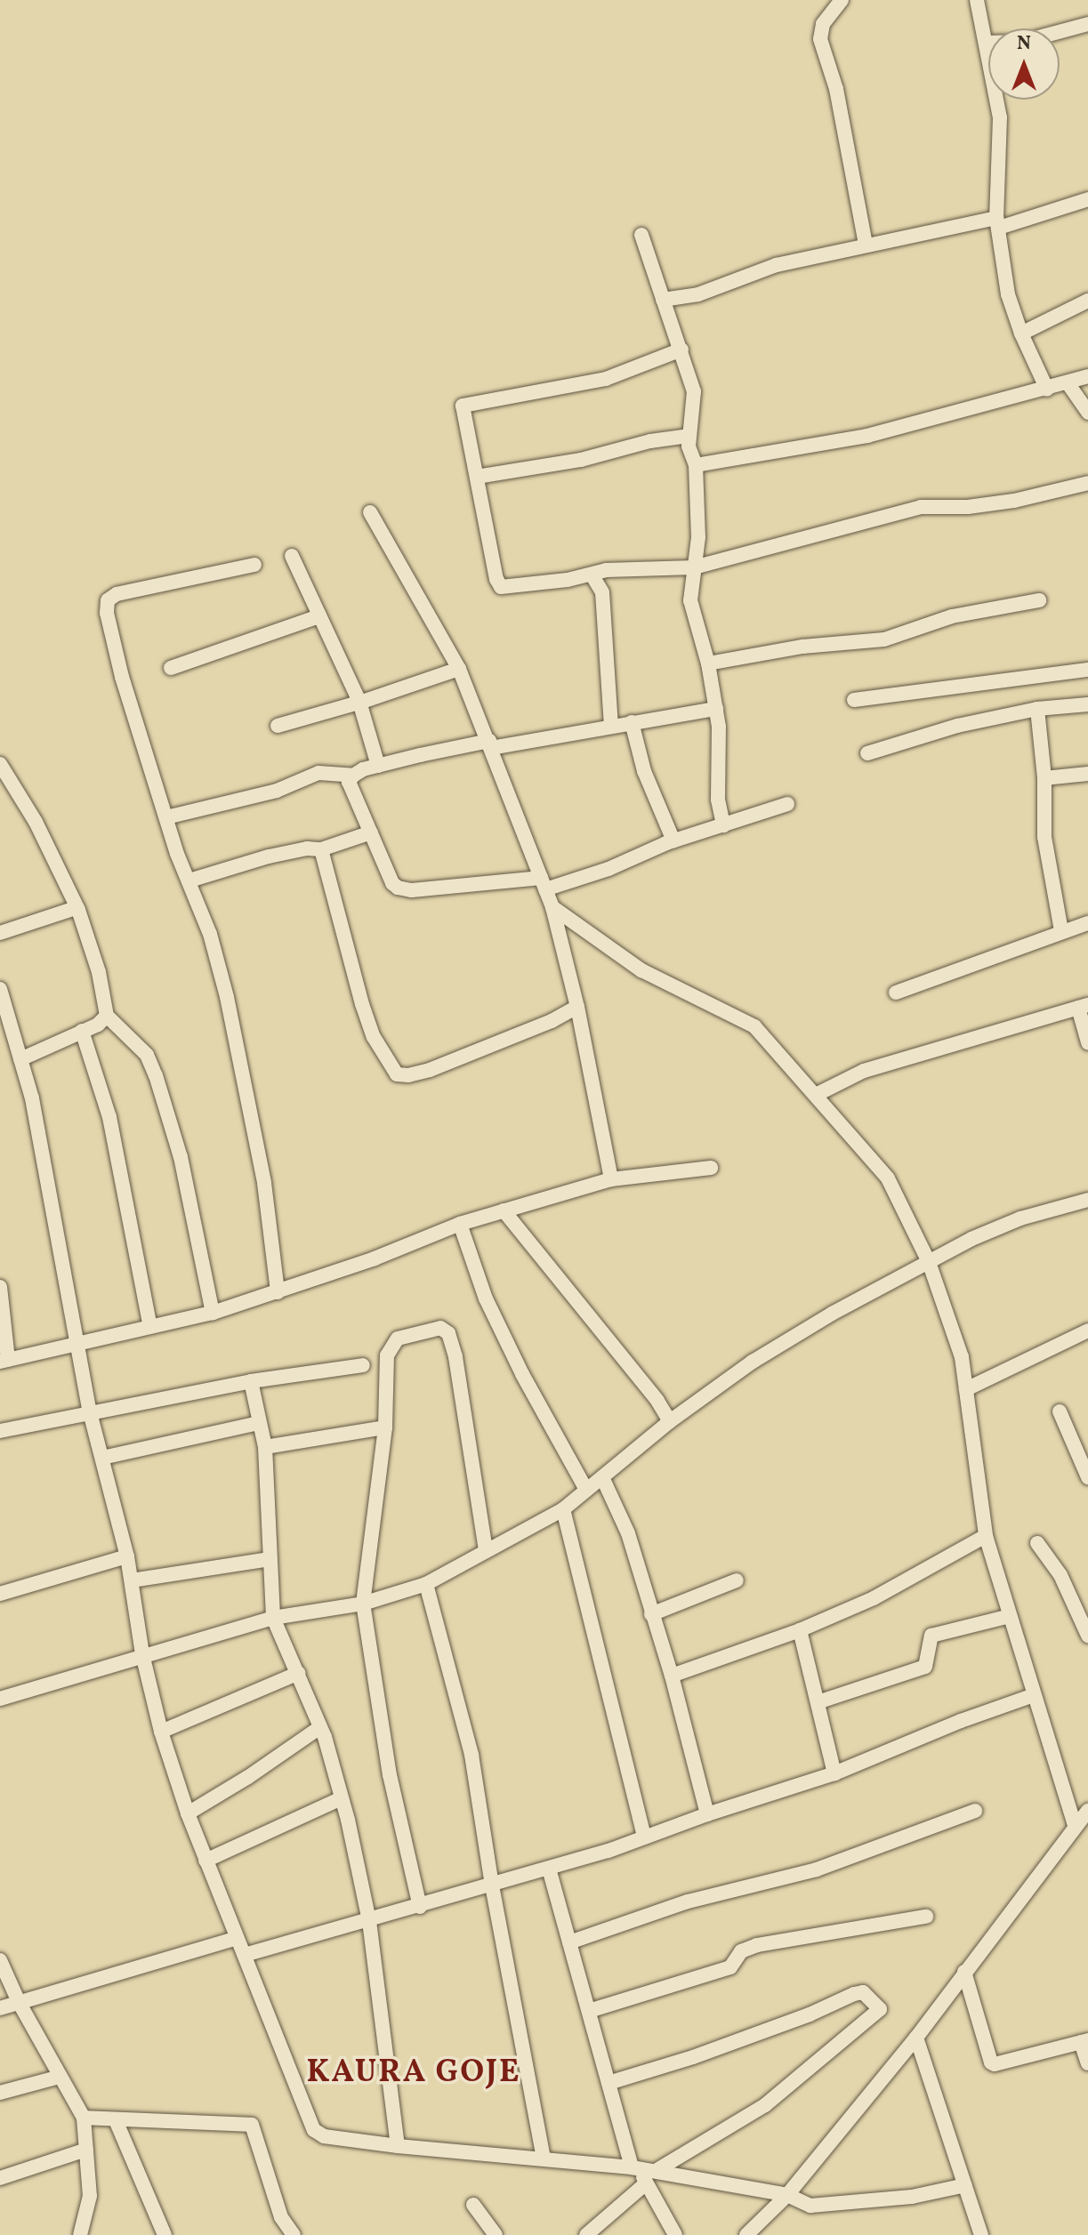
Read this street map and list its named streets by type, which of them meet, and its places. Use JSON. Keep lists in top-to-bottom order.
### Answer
{
  "districts": ["KAURA GOJE"],
  "north": "top"
}
